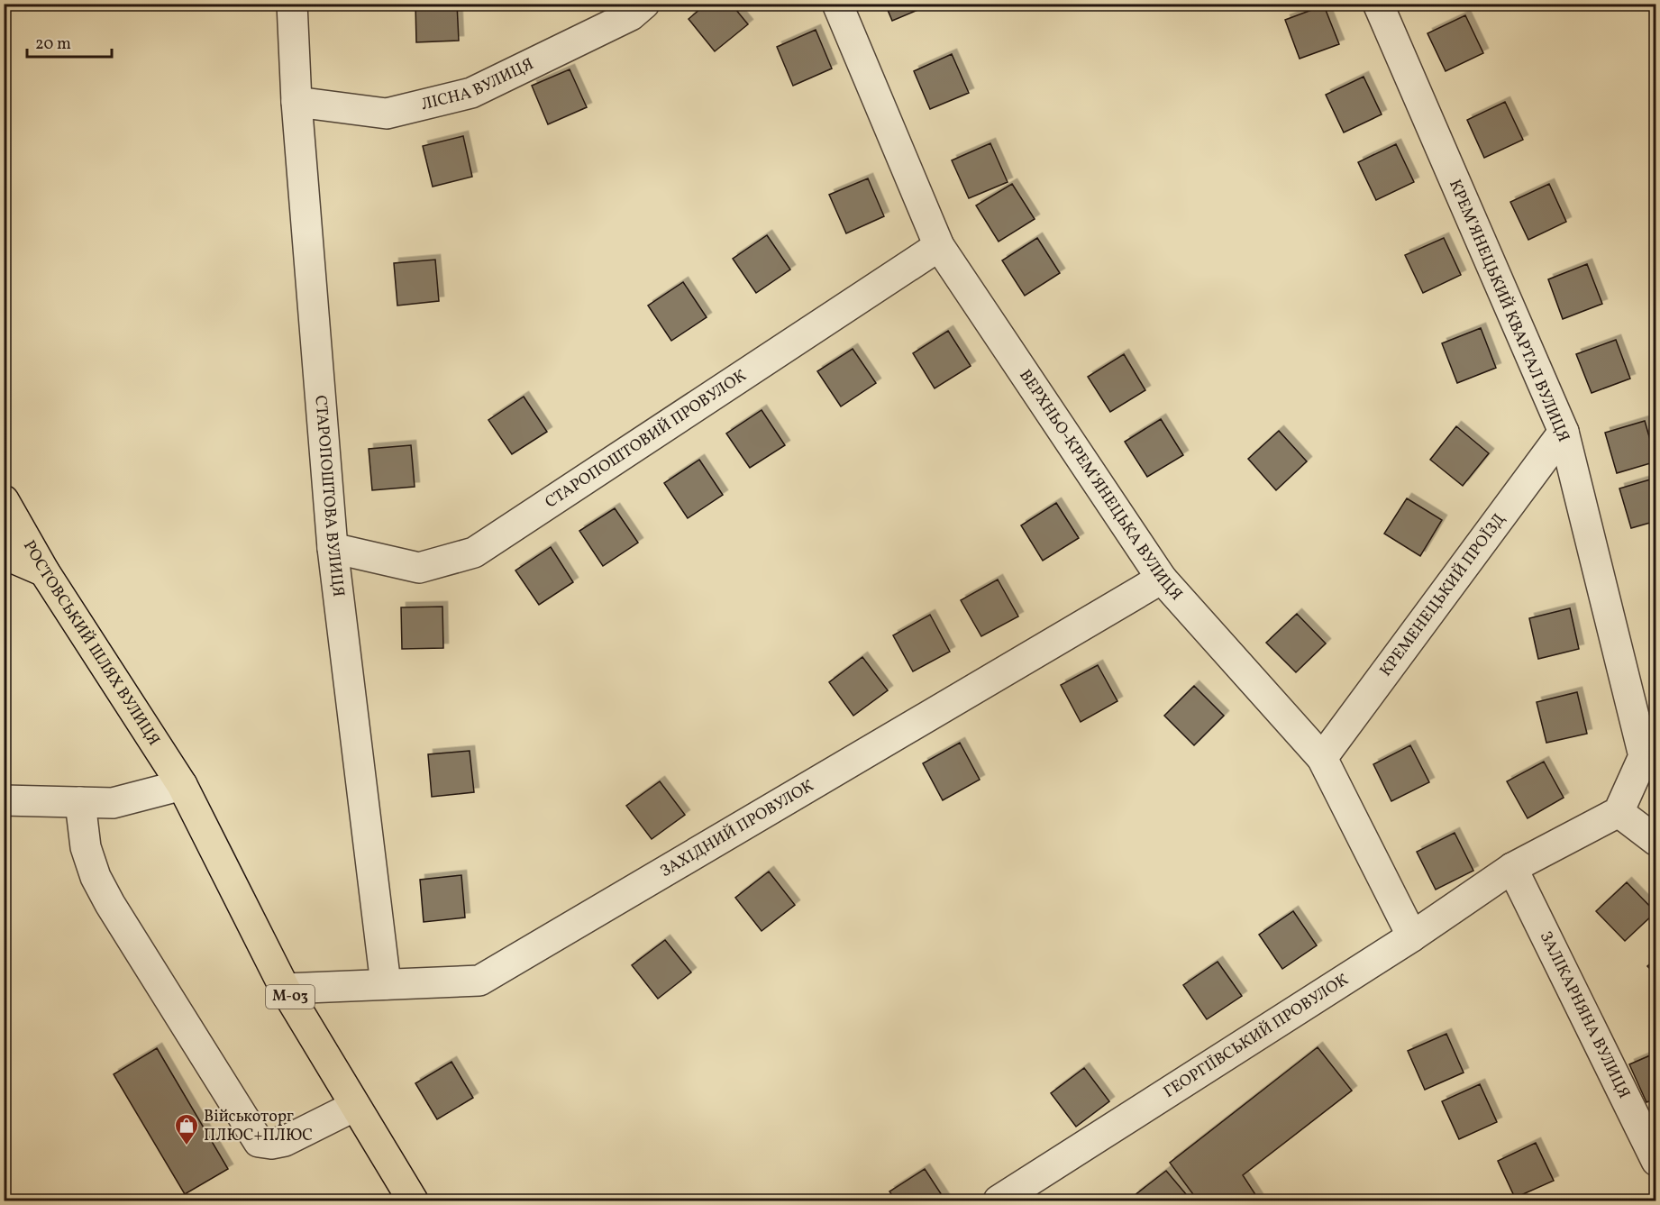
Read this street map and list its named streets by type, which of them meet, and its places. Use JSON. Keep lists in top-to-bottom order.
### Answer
{
  "streets": {
    "main road": ["РОСТОВСЬКИЙ ШЛЯХ ВУЛИЦЯ", "М-03"],
    "street": [
      "ЛІСНА ВУЛИЦЯ",
      "КРЕМ’ЯНЕЦЬКИЙ КВАРТАЛ ВУЛИЦЯ",
      "СТАРОПОШТОВИЙ ПРОВУЛОК",
      "ВЕРХНЬО-КРЕМ’ЯНЕЦЬКА ВУЛИЦЯ",
      "СТАРОПОШТОВА ВУЛИЦЯ",
      "КРЕМЕНЕЦЬКИЙ ПРОЇЗД",
      "ЗАХІДНИЙ ПРОВУЛОК",
      "ЗАЛІКАРНЯНА ВУЛИЦЯ",
      "ГЕОРГІЇВСЬКИЙ ПРОВУЛОК"
    ]
  },
  "crossings": [
    ["ЛІСНА ВУЛИЦЯ", "СТАРОПОШТОВА ВУЛИЦЯ"],
    ["КРЕМ’ЯНЕЦЬКИЙ КВАРТАЛ ВУЛИЦЯ", "КРЕМЕНЕЦЬКИЙ ПРОЇЗД"],
    ["СТАРОПОШТОВИЙ ПРОВУЛОК", "ВЕРХНЬО-КРЕМ’ЯНЕЦЬКА ВУЛИЦЯ"],
    ["СТАРОПОШТОВИЙ ПРОВУЛОК", "СТАРОПОШТОВА ВУЛИЦЯ"],
    ["ВЕРХНЬО-КРЕМ’ЯНЕЦЬКА ВУЛИЦЯ", "КРЕМЕНЕЦЬКИЙ ПРОЇЗД"],
    ["ВЕРХНЬО-КРЕМ’ЯНЕЦЬКА ВУЛИЦЯ", "ЗАХІДНИЙ ПРОВУЛОК"],
    ["ВЕРХНЬО-КРЕМ’ЯНЕЦЬКА ВУЛИЦЯ", "ГЕОРГІЇВСЬКИЙ ПРОВУЛОК"],
    ["СТАРОПОШТОВА ВУЛИЦЯ", "ЗАХІДНИЙ ПРОВУЛОК"],
    ["РОСТОВСЬКИЙ ШЛЯХ ВУЛИЦЯ", "М-03"],
    ["ЗАХІДНИЙ ПРОВУЛОК", "М-03"],
    ["ЗАЛІКАРНЯНА ВУЛИЦЯ", "ГЕОРГІЇВСЬКИЙ ПРОВУЛОК"]
  ],
  "places": {
    "shop": ["Військоторг ПЛЮС+ПЛЮС"]
  },
  "scale_bar": "20 m"
}
